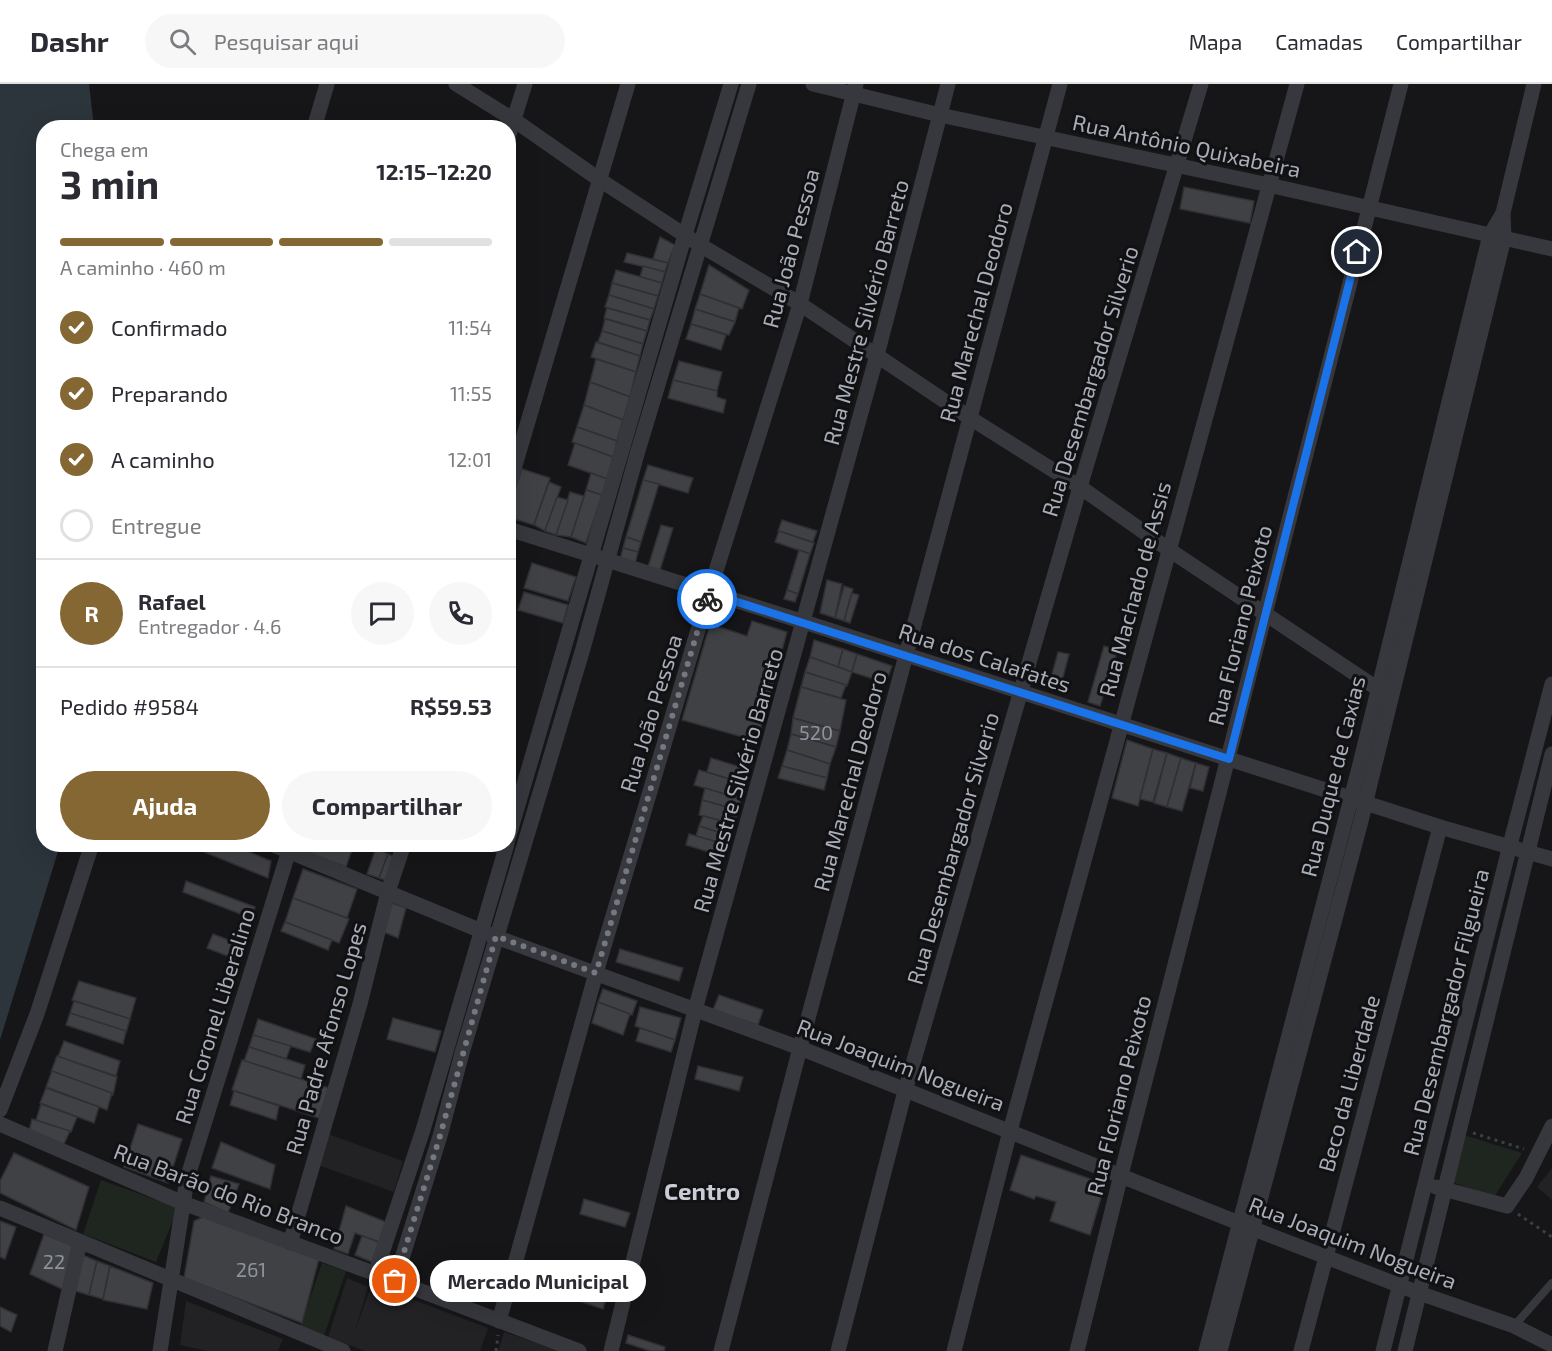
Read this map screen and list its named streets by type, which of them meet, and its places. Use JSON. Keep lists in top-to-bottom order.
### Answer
{
  "streets": {
    "street": [
      "Rua Antônio Quixabeira",
      "Rua João Pessoa",
      "Rua Mestre Silvério Barreto",
      "Rua Marechal Deodoro",
      "Rua Desembargador Silverio",
      "Rua Machado de Assis",
      "Rua Floriano Peixoto",
      "Rua dos Calafates",
      "Rua Duque de Caxias",
      "Rua Desembargador Filgueira",
      "Rua Coronel Liberalino",
      "Rua Padre Afonso Lopes",
      "Rua Joaquim Nogueira",
      "Beco da Liberdade",
      "Rua Barão do Rio Branco"
    ]
  },
  "crossings": [
    ["Rua Antônio Quixabeira", "Rua João Pessoa"],
    ["Rua Antônio Quixabeira", "Rua Mestre Silvério Barreto"],
    ["Rua Antônio Quixabeira", "Rua Marechal Deodoro"],
    ["Rua Antônio Quixabeira", "Rua Desembargador Silverio"],
    ["Rua Antônio Quixabeira", "Rua Machado de Assis"],
    ["Rua Antônio Quixabeira", "Rua Floriano Peixoto"],
    ["Rua Antônio Quixabeira", "Rua Duque de Caxias"],
    ["Rua João Pessoa", "Rua dos Calafates"],
    ["Rua João Pessoa", "Rua Joaquim Nogueira"],
    ["Rua João Pessoa", "Rua Barão do Rio Branco"],
    ["Rua Mestre Silvério Barreto", "Rua dos Calafates"],
    ["Rua Mestre Silvério Barreto", "Rua Joaquim Nogueira"],
    ["Rua Marechal Deodoro", "Rua dos Calafates"],
    ["Rua Marechal Deodoro", "Rua Joaquim Nogueira"],
    ["Rua Desembargador Silverio", "Rua dos Calafates"],
    ["Rua Desembargador Silverio", "Rua Joaquim Nogueira"],
    ["Rua Machado de Assis", "Rua dos Calafates"],
    ["Rua Machado de Assis", "Rua Joaquim Nogueira"],
    ["Rua Floriano Peixoto", "Rua dos Calafates"],
    ["Rua Floriano Peixoto", "Rua Joaquim Nogueira"],
    ["Rua dos Calafates", "Rua Duque de Caxias"],
    ["Rua dos Calafates", "Rua Desembargador Filgueira"],
    ["Rua dos Calafates", "Beco da Liberdade"],
    ["Rua Duque de Caxias", "Rua Joaquim Nogueira"],
    ["Rua Desembargador Filgueira", "Rua Joaquim Nogueira"],
    ["Rua Coronel Liberalino", "Rua Barão do Rio Branco"],
    ["Rua Padre Afonso Lopes", "Rua Joaquim Nogueira"],
    ["Rua Padre Afonso Lopes", "Rua Barão do Rio Branco"],
    ["Rua Joaquim Nogueira", "Beco da Liberdade"]
  ],
  "districts": ["Centro"],
  "places": ["Mercado Municipal"],
  "house_numbers": ["520", "22", "261"],
  "page": {
    "header": "Dashr",
    "search": "Pesquisar aqui",
    "nav": ["Mapa", "Camadas", "Compartilhar"],
    "heading": ["3 min", "Chega em", "12:15–12:20"],
    "panel": [
      "Rafael",
      "Entregador · 4.6",
      "Pedido #9584",
      "R$59.53"
    ],
    "bar": "A caminho · 460 m",
    "list": [
      ["Confirmado", "11:54"],
      ["Preparando", "11:55"],
      ["A caminho", "12:01"],
      "Entregue"
    ],
    "round": "R",
    "buttons": ["Ajuda", "Compartilhar"],
    "bubble": "Mercado Municipal"
  }
}
